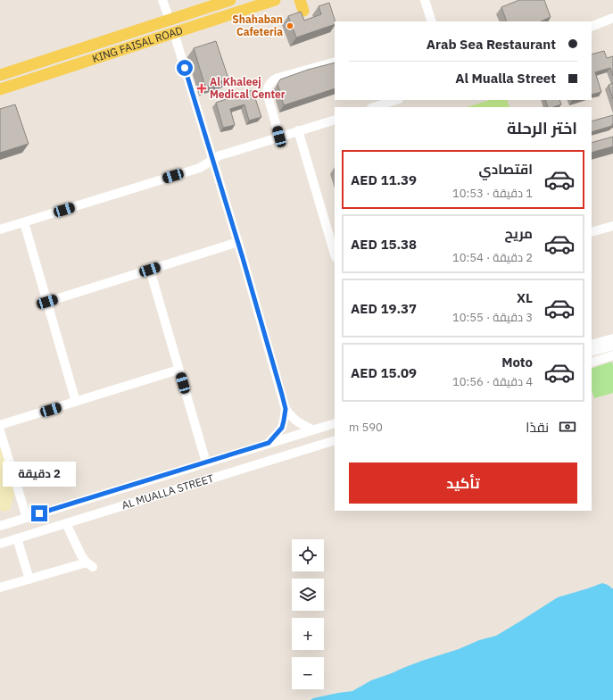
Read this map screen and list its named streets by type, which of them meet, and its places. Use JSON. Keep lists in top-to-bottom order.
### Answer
{
  "streets": {
    "main road": ["KING FAISAL ROAD"],
    "street": ["AL MUALLA STREET"]
  },
  "places": {
    "other": ["Shahaban Cafeteria"],
    "health": ["Al Khaleej Medical Center"]
  },
  "page": {
    "banner": ["Arab Sea Restaurant", "Al Mualla Street"],
    "heading": "اختر الرحلة",
    "list": [
      {
        "name": "اقتصادي",
        "note": "1 دقيقة · 10:53",
        "value": "AED 11.39"
      },
      {
        "name": "مريح",
        "note": "2 دقيقة · 10:54",
        "value": "AED 15.38"
      },
      {
        "name": "XL",
        "note": "3 دقيقة · 10:55",
        "value": "AED 19.37"
      },
      {
        "name": "Moto",
        "note": "4 دقيقة · 10:56",
        "value": "AED 15.09"
      }
    ],
    "pay": ["نقدًا", "590 m"],
    "buttons": "تأكيد",
    "bubble": "2 دقيقة",
    "map_buttons": ["+", "−"]
  }
}
